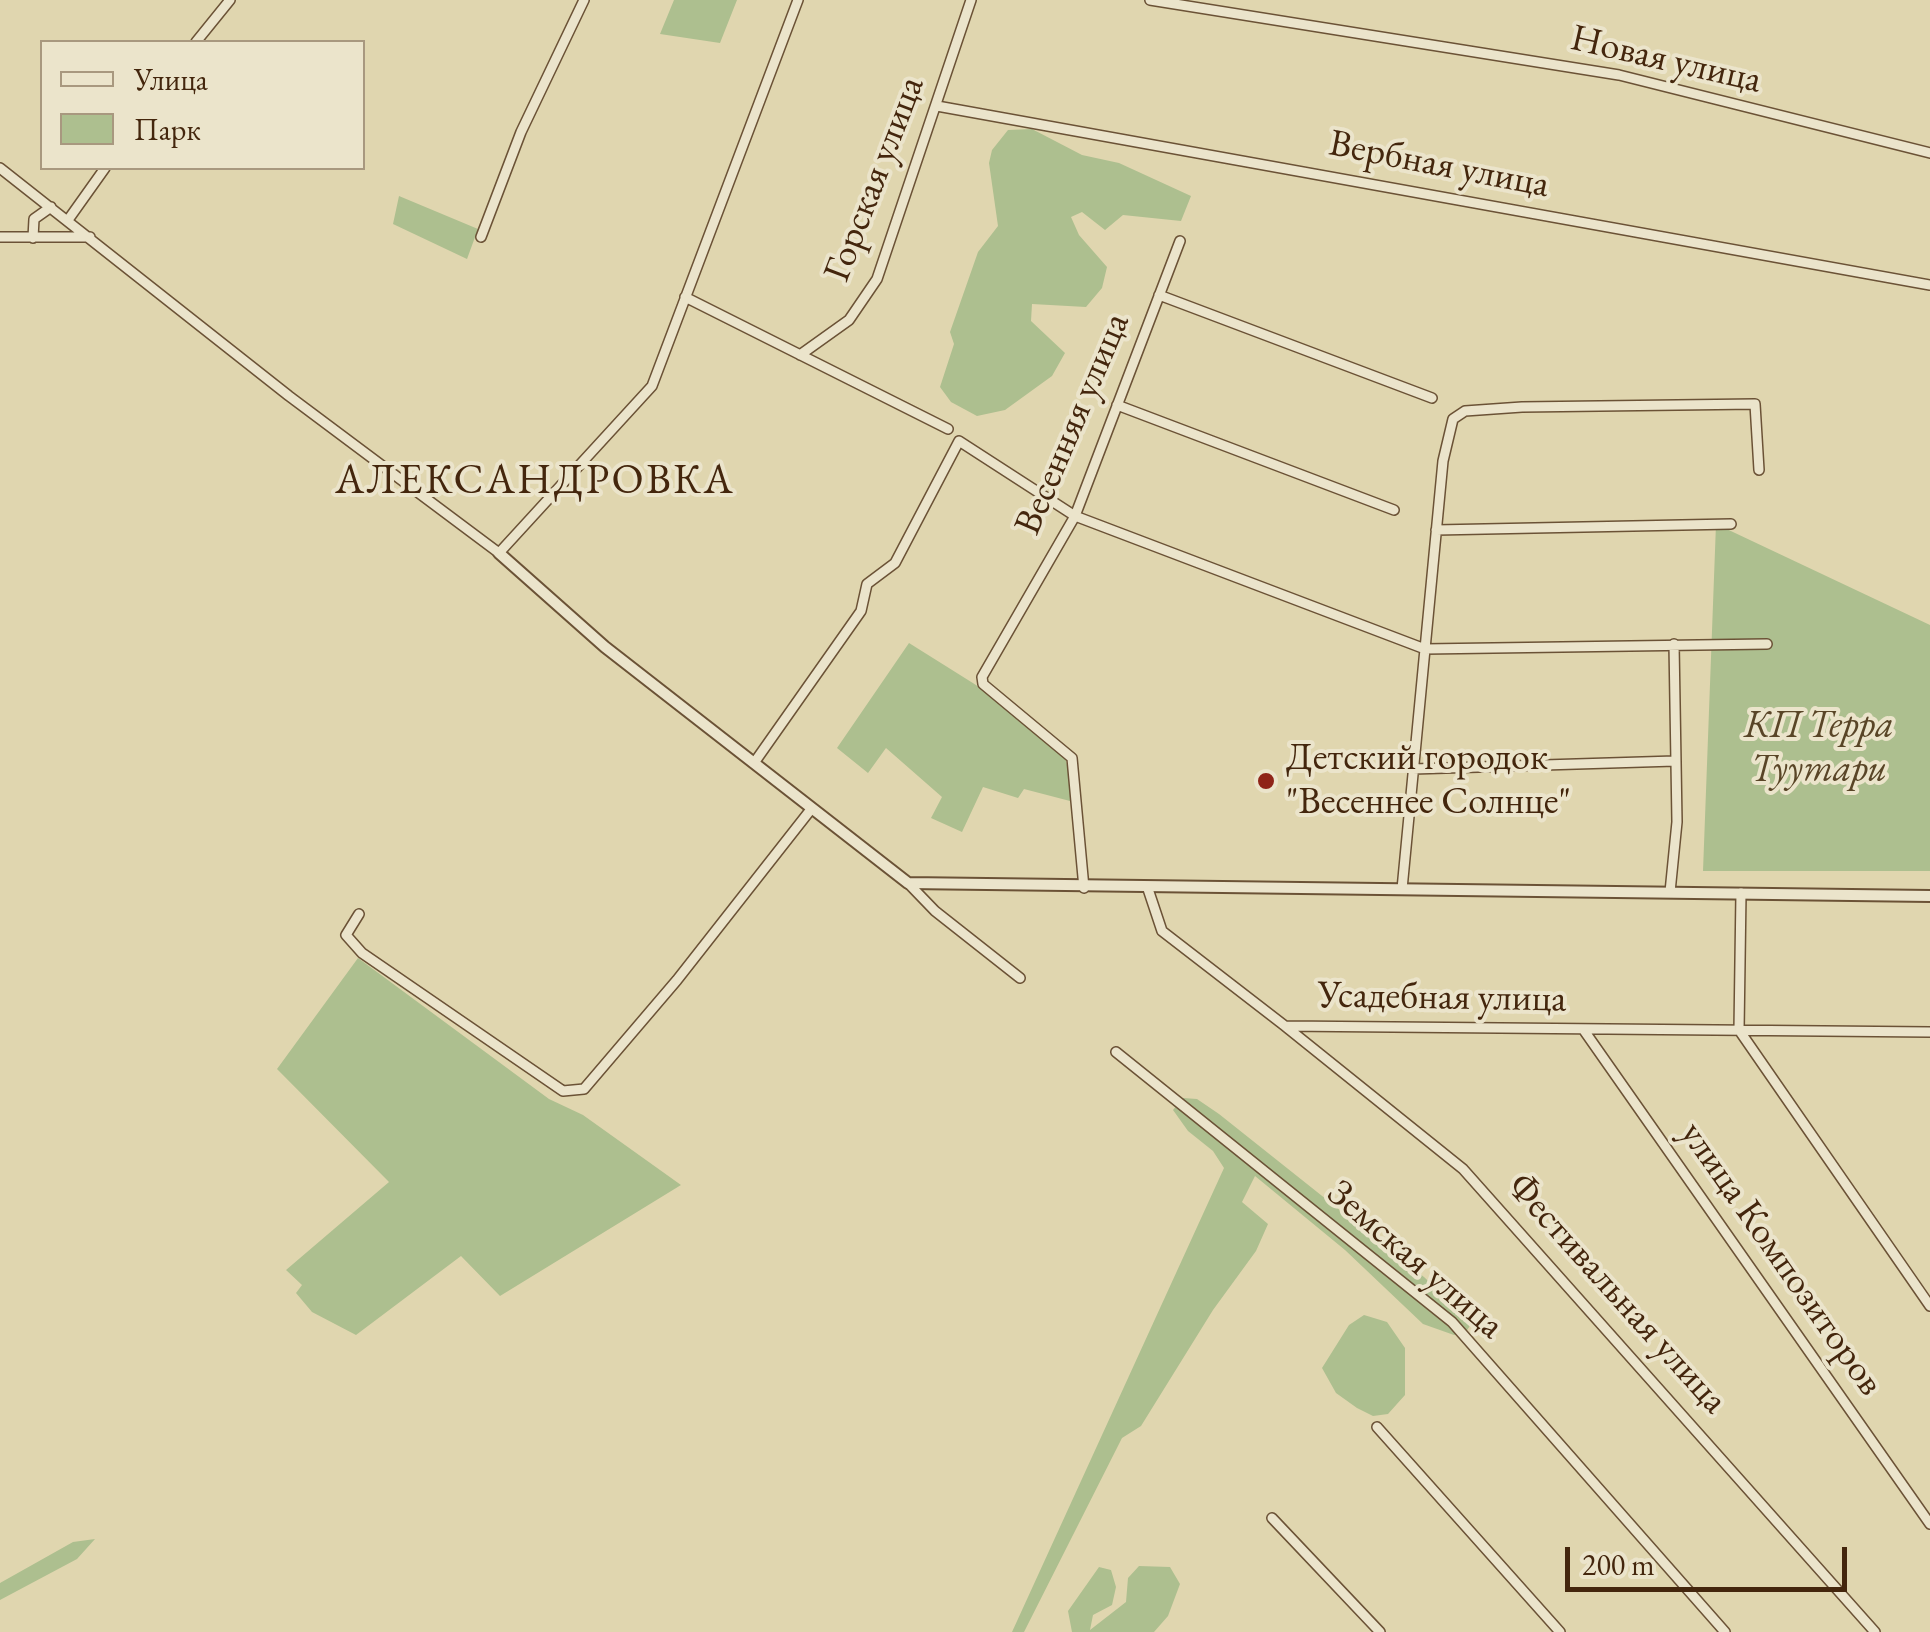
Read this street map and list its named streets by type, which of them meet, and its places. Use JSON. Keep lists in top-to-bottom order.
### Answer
{
  "streets": {
    "street": [
      "Новая улица",
      "Вербная улица",
      "Горская улица",
      "Весенняя улица",
      "Усадебная улица",
      "улица Композиторов",
      "Земская улица",
      "Фестивальная улица"
    ]
  },
  "crossings": [
    ["Вербная улица", "Горская улица"],
    ["Усадебная улица", "улица Композиторов"],
    ["Усадебная улица", "Фестивальная улица"]
  ],
  "districts": ["АЛЕКСАНДРОВКА"],
  "parks": ["КП Терра Туутари"],
  "places": ["Детский городок \"Весеннее Солнце\""],
  "legend": ["Улица", "Парк"],
  "scale_bar": "200 m"
}
